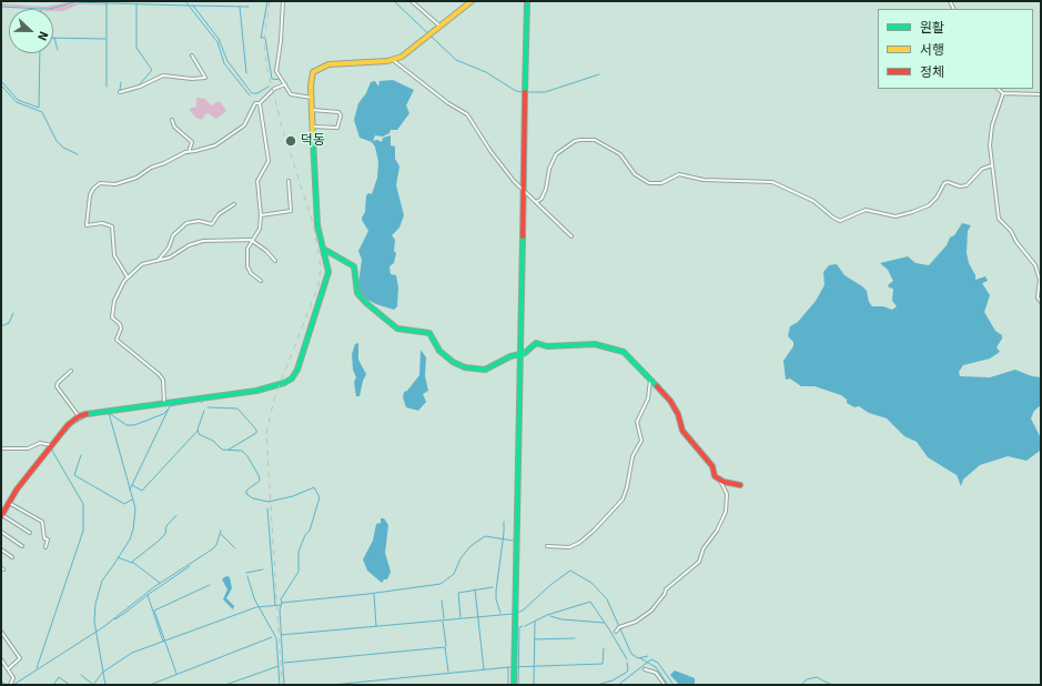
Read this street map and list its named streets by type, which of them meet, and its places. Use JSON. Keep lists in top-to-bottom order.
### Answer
{
  "places": ["덕동"],
  "legend": ["원활", "서행", "정체"],
  "north": "right"
}
